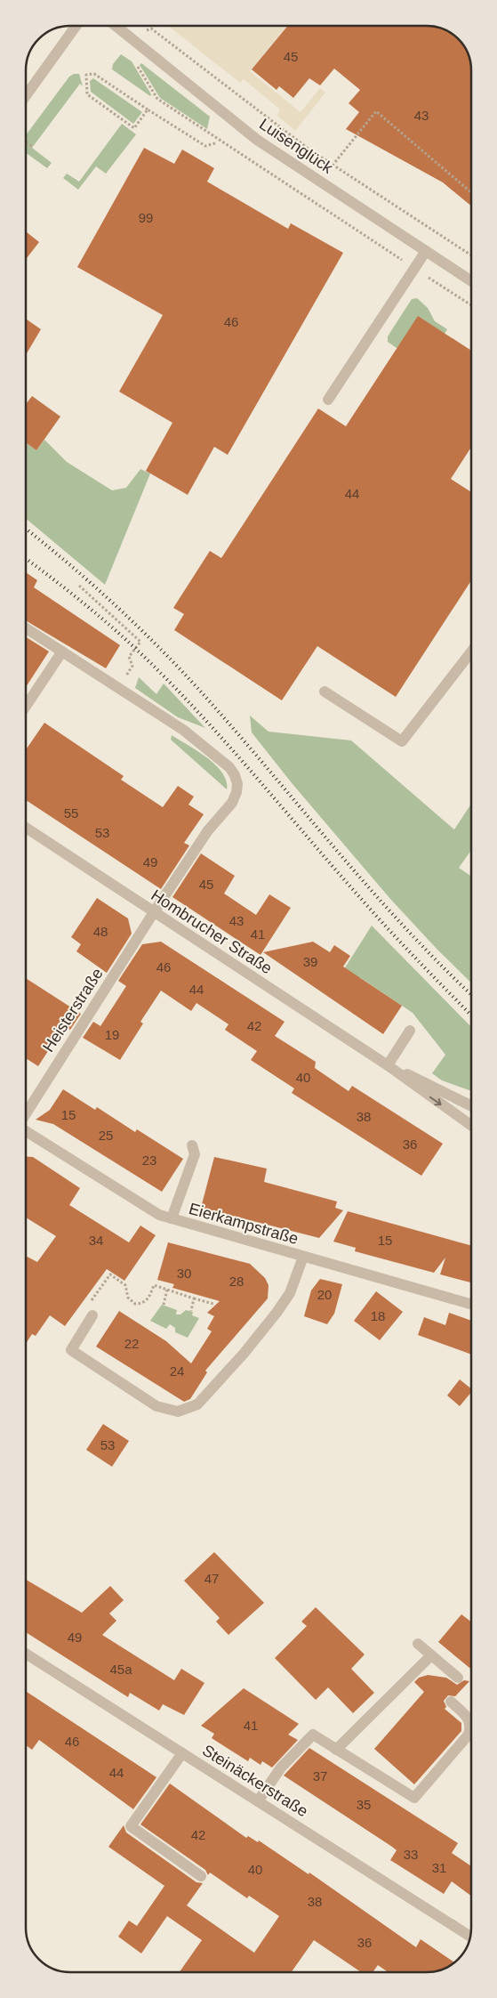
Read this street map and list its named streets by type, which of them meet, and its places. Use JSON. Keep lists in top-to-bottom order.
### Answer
{
  "streets": {
    "street": [
      "Luisenglück",
      "Hombrucher Straße",
      "Heisterstraße",
      "Eierkampstraße",
      "Steinäckerstraße"
    ]
  },
  "crossings": [
    ["Hombrucher Straße", "Heisterstraße"]
  ],
  "house_numbers": [
    "45",
    "43",
    "99",
    "46",
    "44",
    "55",
    "53",
    "49",
    "45",
    "43",
    "48",
    "41",
    "39",
    "46",
    "44",
    "42",
    "19",
    "40",
    "15",
    "38",
    "25",
    "36",
    "23",
    "34",
    "15",
    "30",
    "28",
    "20",
    "18",
    "22",
    "24",
    "53",
    "47",
    "49",
    "45a",
    "41",
    "46",
    "44",
    "37",
    "35",
    "42",
    "33",
    "31",
    "40",
    "38",
    "36"
  ]
}
